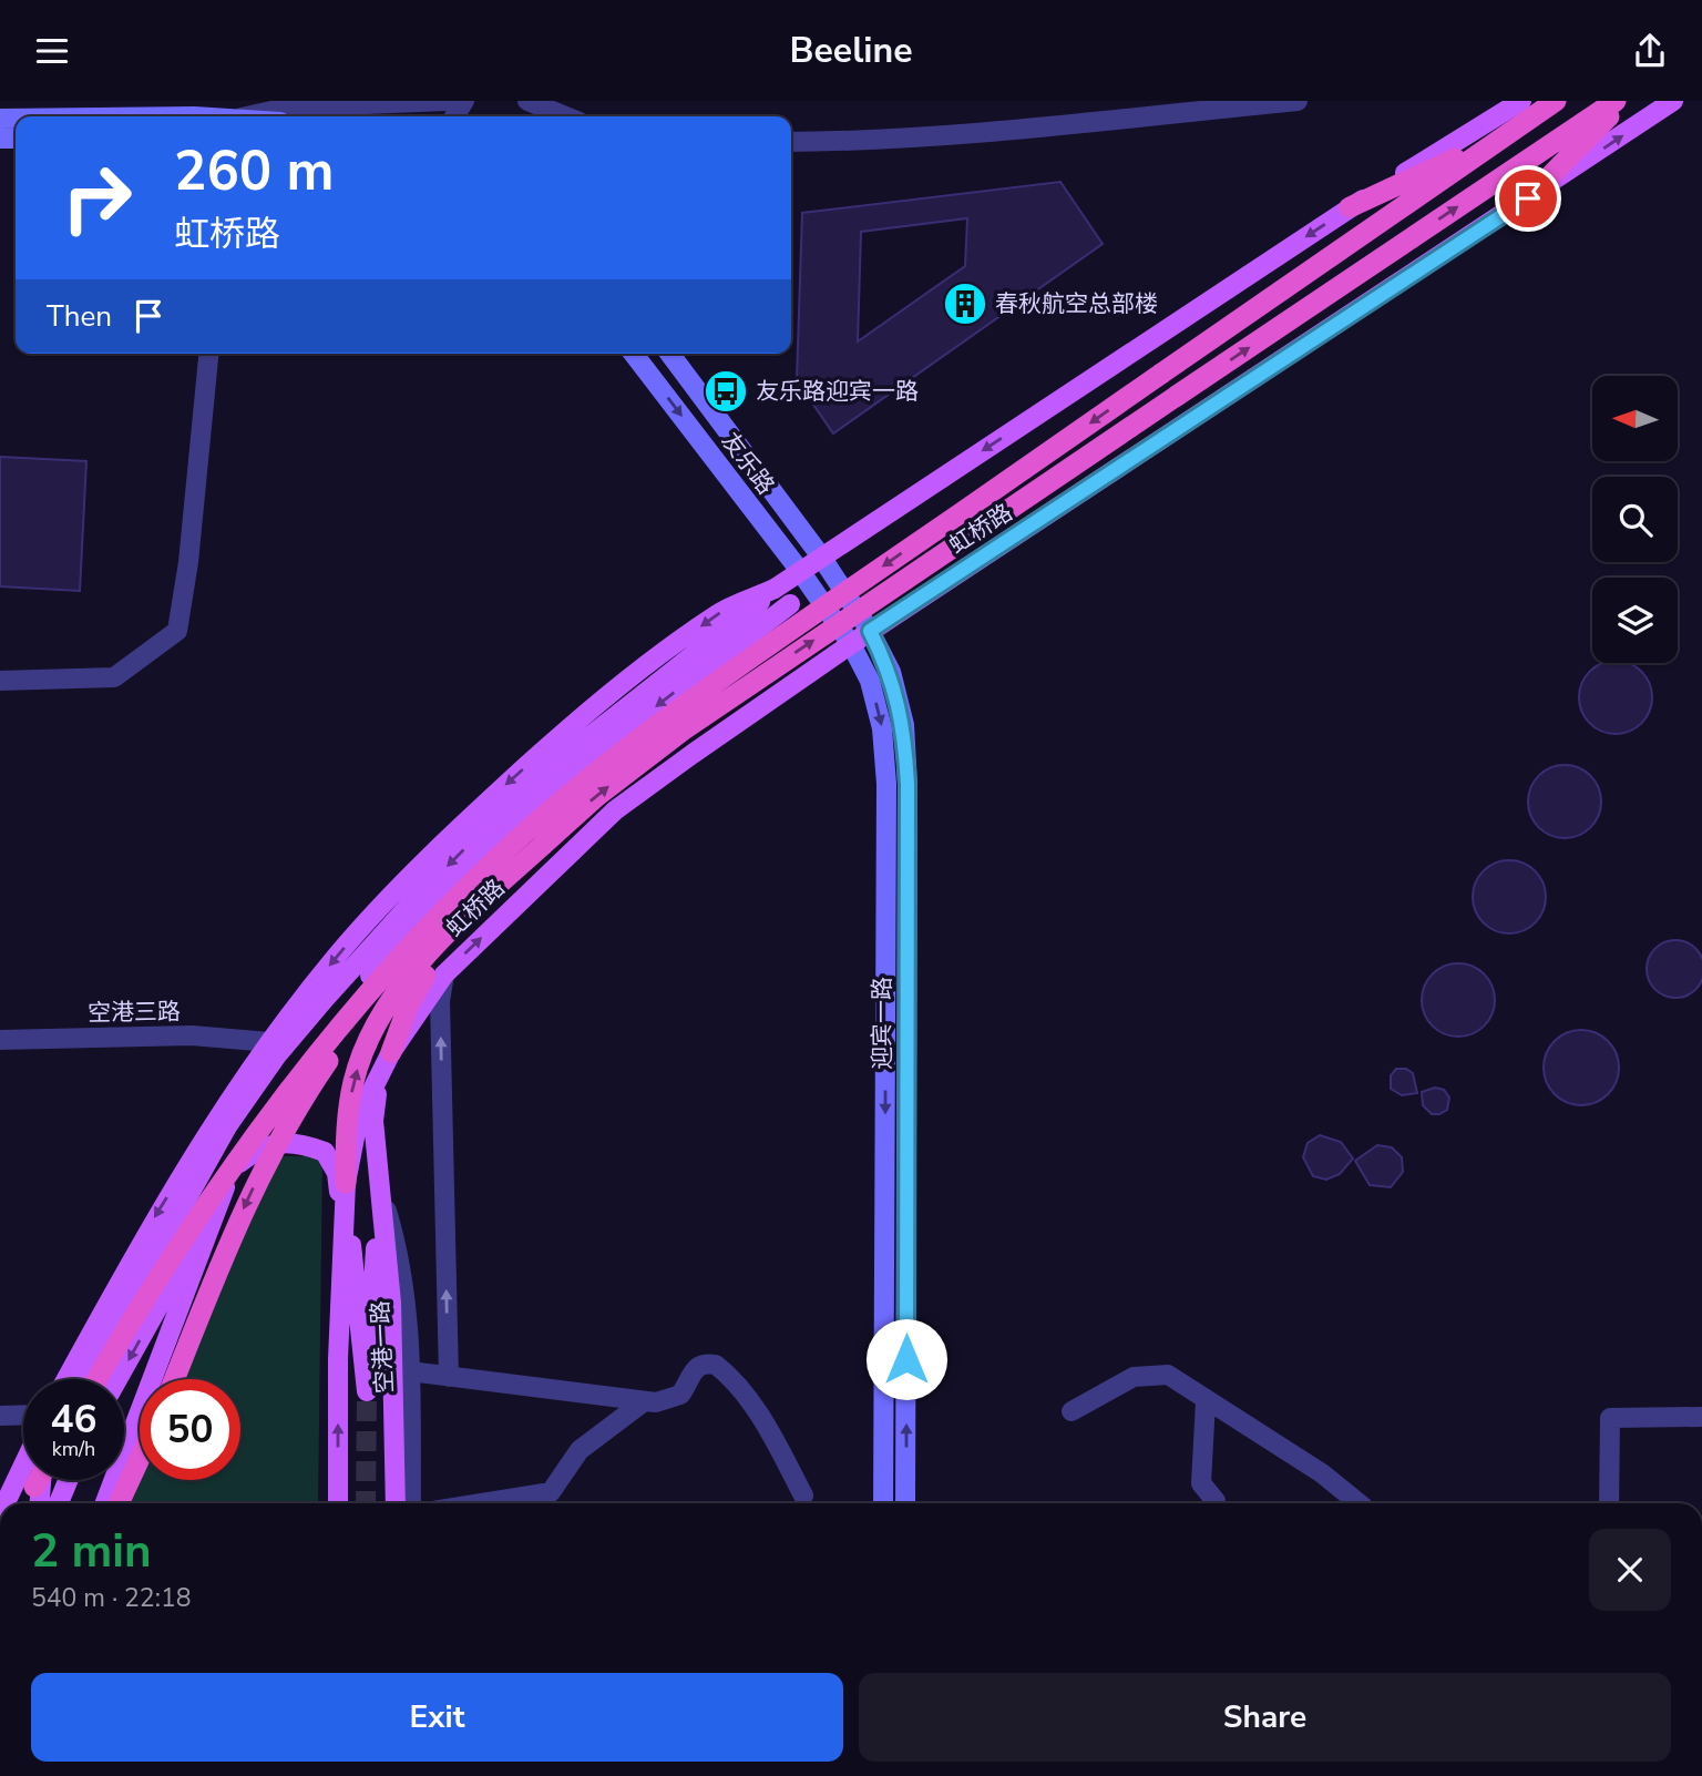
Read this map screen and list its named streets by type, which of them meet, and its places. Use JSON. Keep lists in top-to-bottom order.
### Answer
{
  "streets": {
    "main road": ["友乐路", "虹桥路", "迎宾一路"],
    "street": ["空港三路", "空港一路"]
  },
  "crossings": [
    ["友乐路", "虹桥路"],
    ["友乐路", "迎宾一路"],
    ["虹桥路", "空港三路"],
    ["虹桥路", "迎宾一路"],
    ["虹桥路", "空港一路"]
  ],
  "places": {
    "building": ["春秋航空总部楼"],
    "bus stop": ["友乐路迎宾一路"]
  },
  "north": "left",
  "page": {
    "header": "Beeline",
    "turn": ["260 m", "虹桥路"],
    "then": "Then",
    "speed": "46 km/h",
    "limit": "50",
    "heading": ["2 min", "540 m · 22:18"],
    "buttons": ["Exit", "Share"]
  }
}
